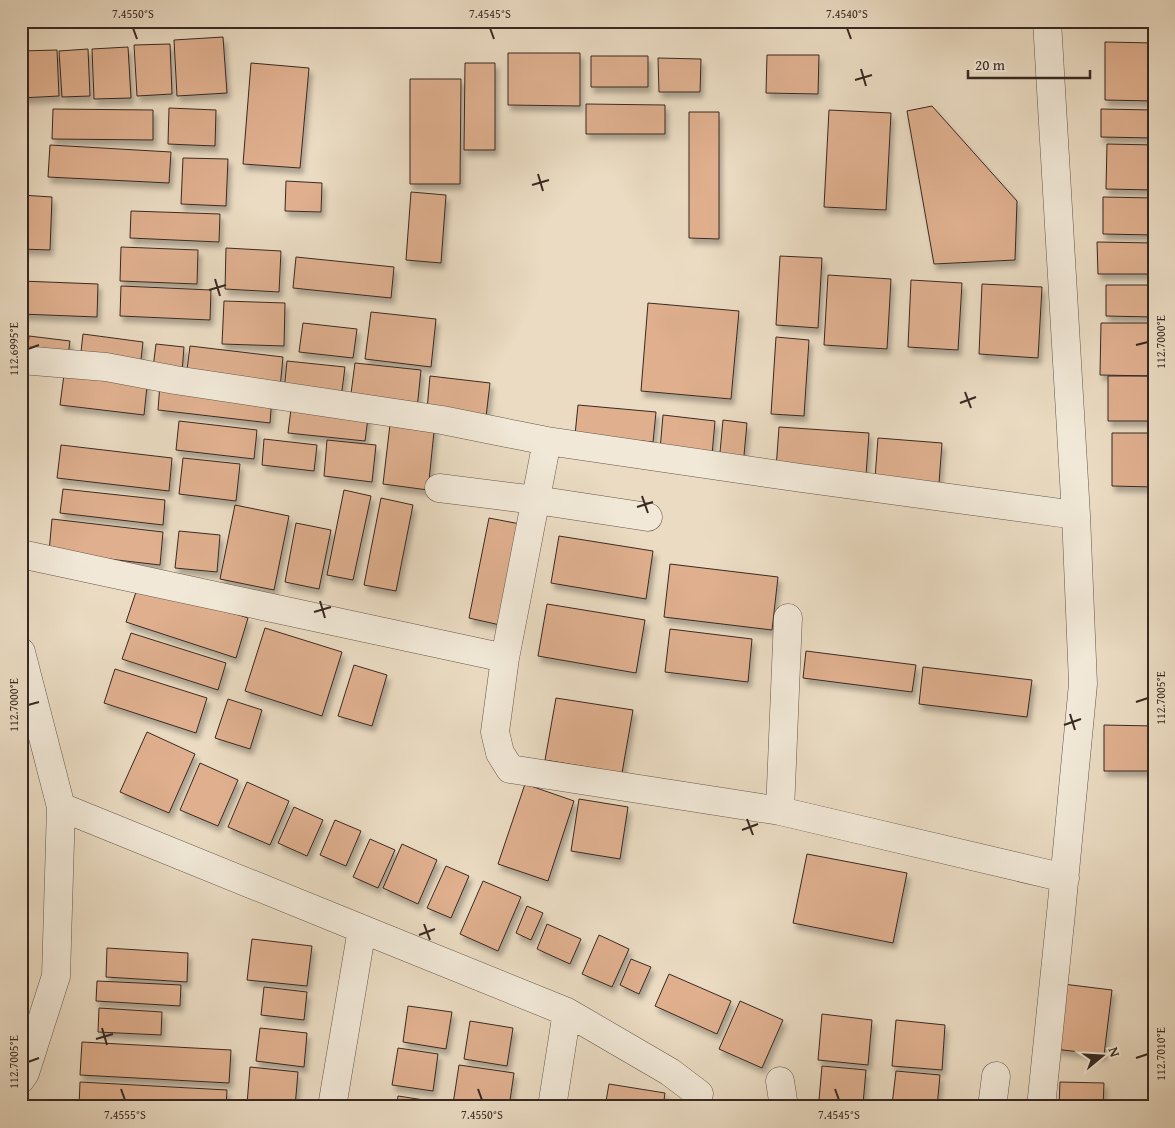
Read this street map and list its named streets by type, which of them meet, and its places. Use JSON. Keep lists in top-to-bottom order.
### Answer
{
  "scale_bar": "20 m",
  "north": "right",
  "coordinates": [
    "7.4550°S",
    "7.4545°S",
    "7.4540°S",
    "112.7000°E",
    "112.6995°E",
    "112.7005°E",
    "112.7010°E",
    "7.4555°S"
  ]
}
